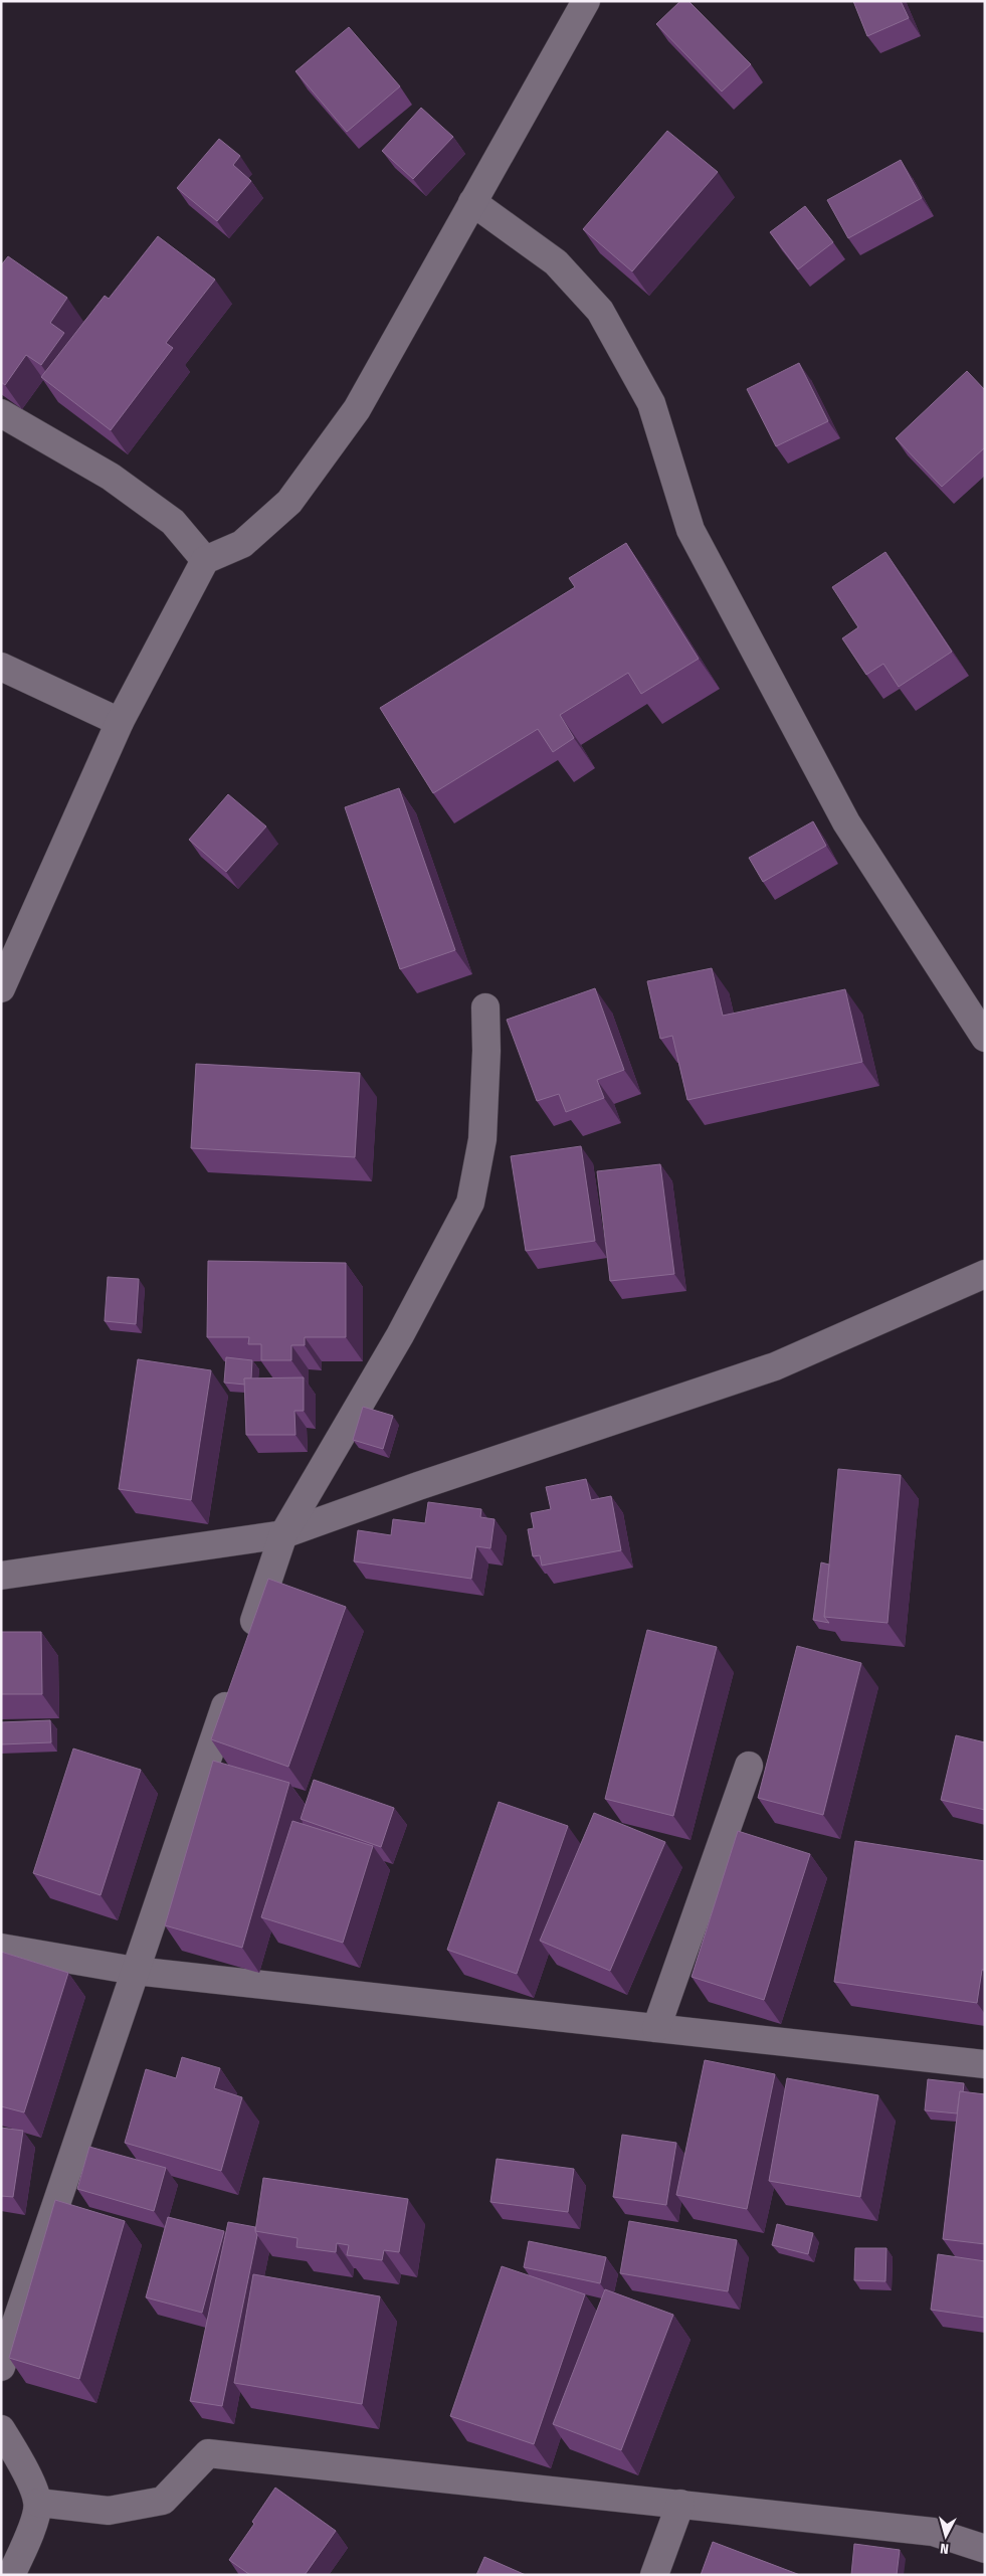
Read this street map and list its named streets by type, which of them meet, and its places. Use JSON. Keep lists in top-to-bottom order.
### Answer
{
  "north": "bottom"
}
